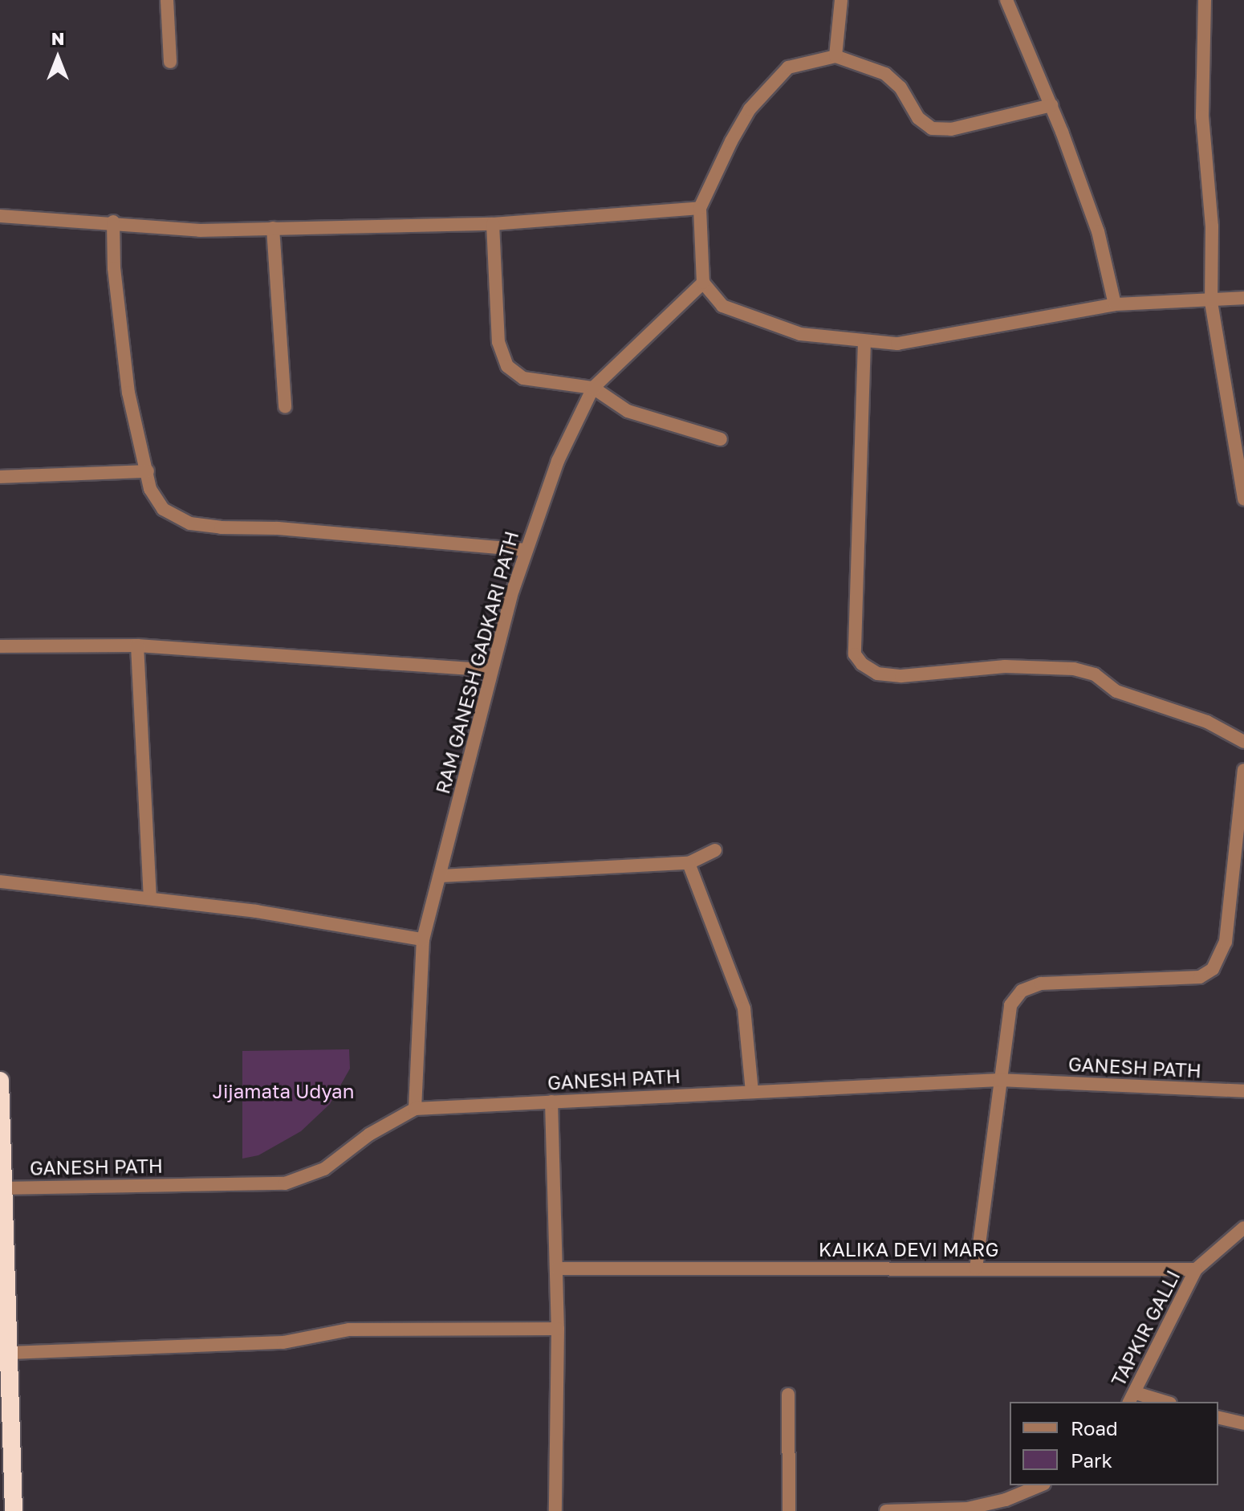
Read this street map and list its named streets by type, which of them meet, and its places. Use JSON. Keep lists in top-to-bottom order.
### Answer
{
  "streets": {
    "street": [
      "RAM GANESH GADKARI PATH",
      "GANESH PATH",
      "KALIKA DEVI MARG",
      "TAPKIR GALLI"
    ]
  },
  "crossings": [
    ["RAM GANESH GADKARI PATH", "GANESH PATH"],
    ["KALIKA DEVI MARG", "TAPKIR GALLI"]
  ],
  "parks": ["Jijamata Udyan"],
  "legend": ["Road", "Park"],
  "north": "top"
}
